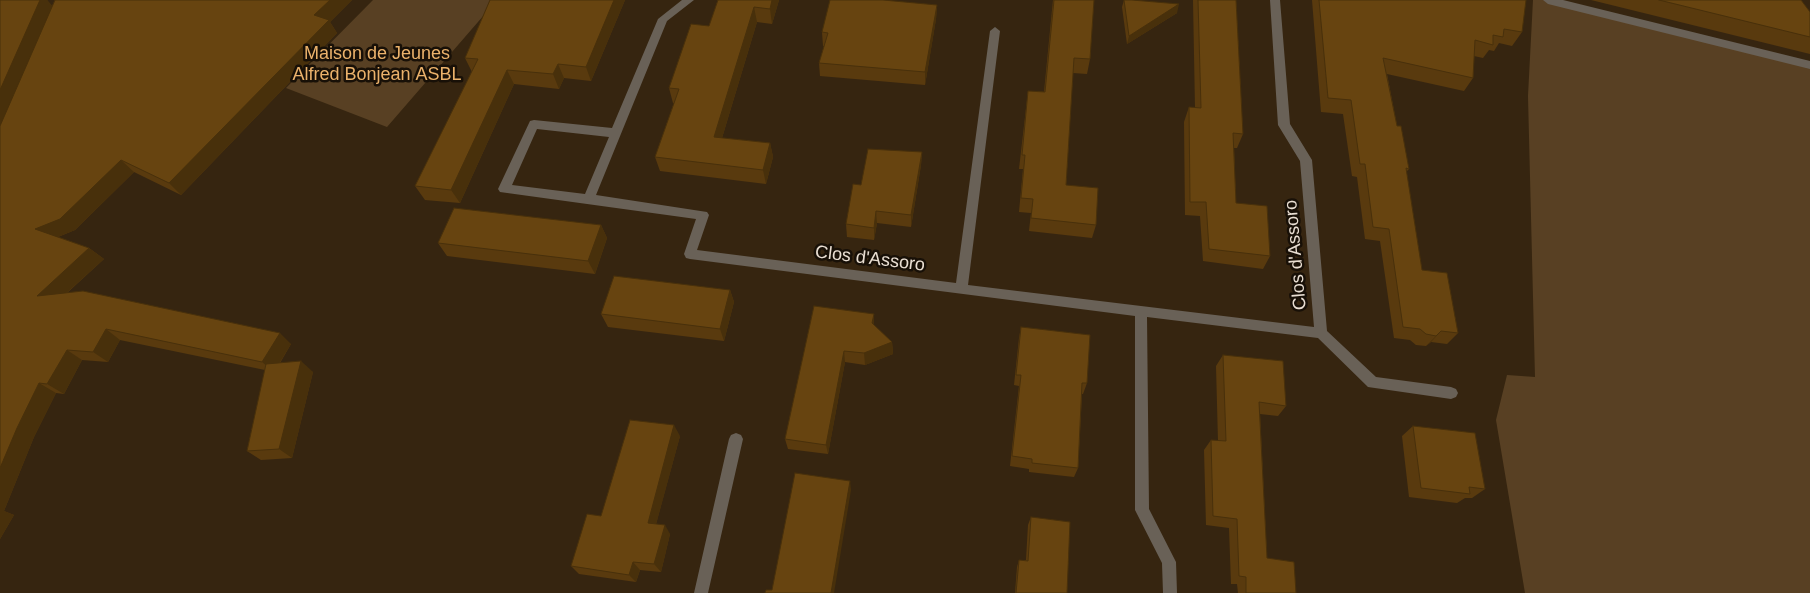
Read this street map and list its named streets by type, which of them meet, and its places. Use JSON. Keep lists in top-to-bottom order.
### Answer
{
  "streets": {
    "street": ["Clos d'Assoro"]
  },
  "parks": ["Maison de Jeunes Alfred Bonjean ASBL"]
}
